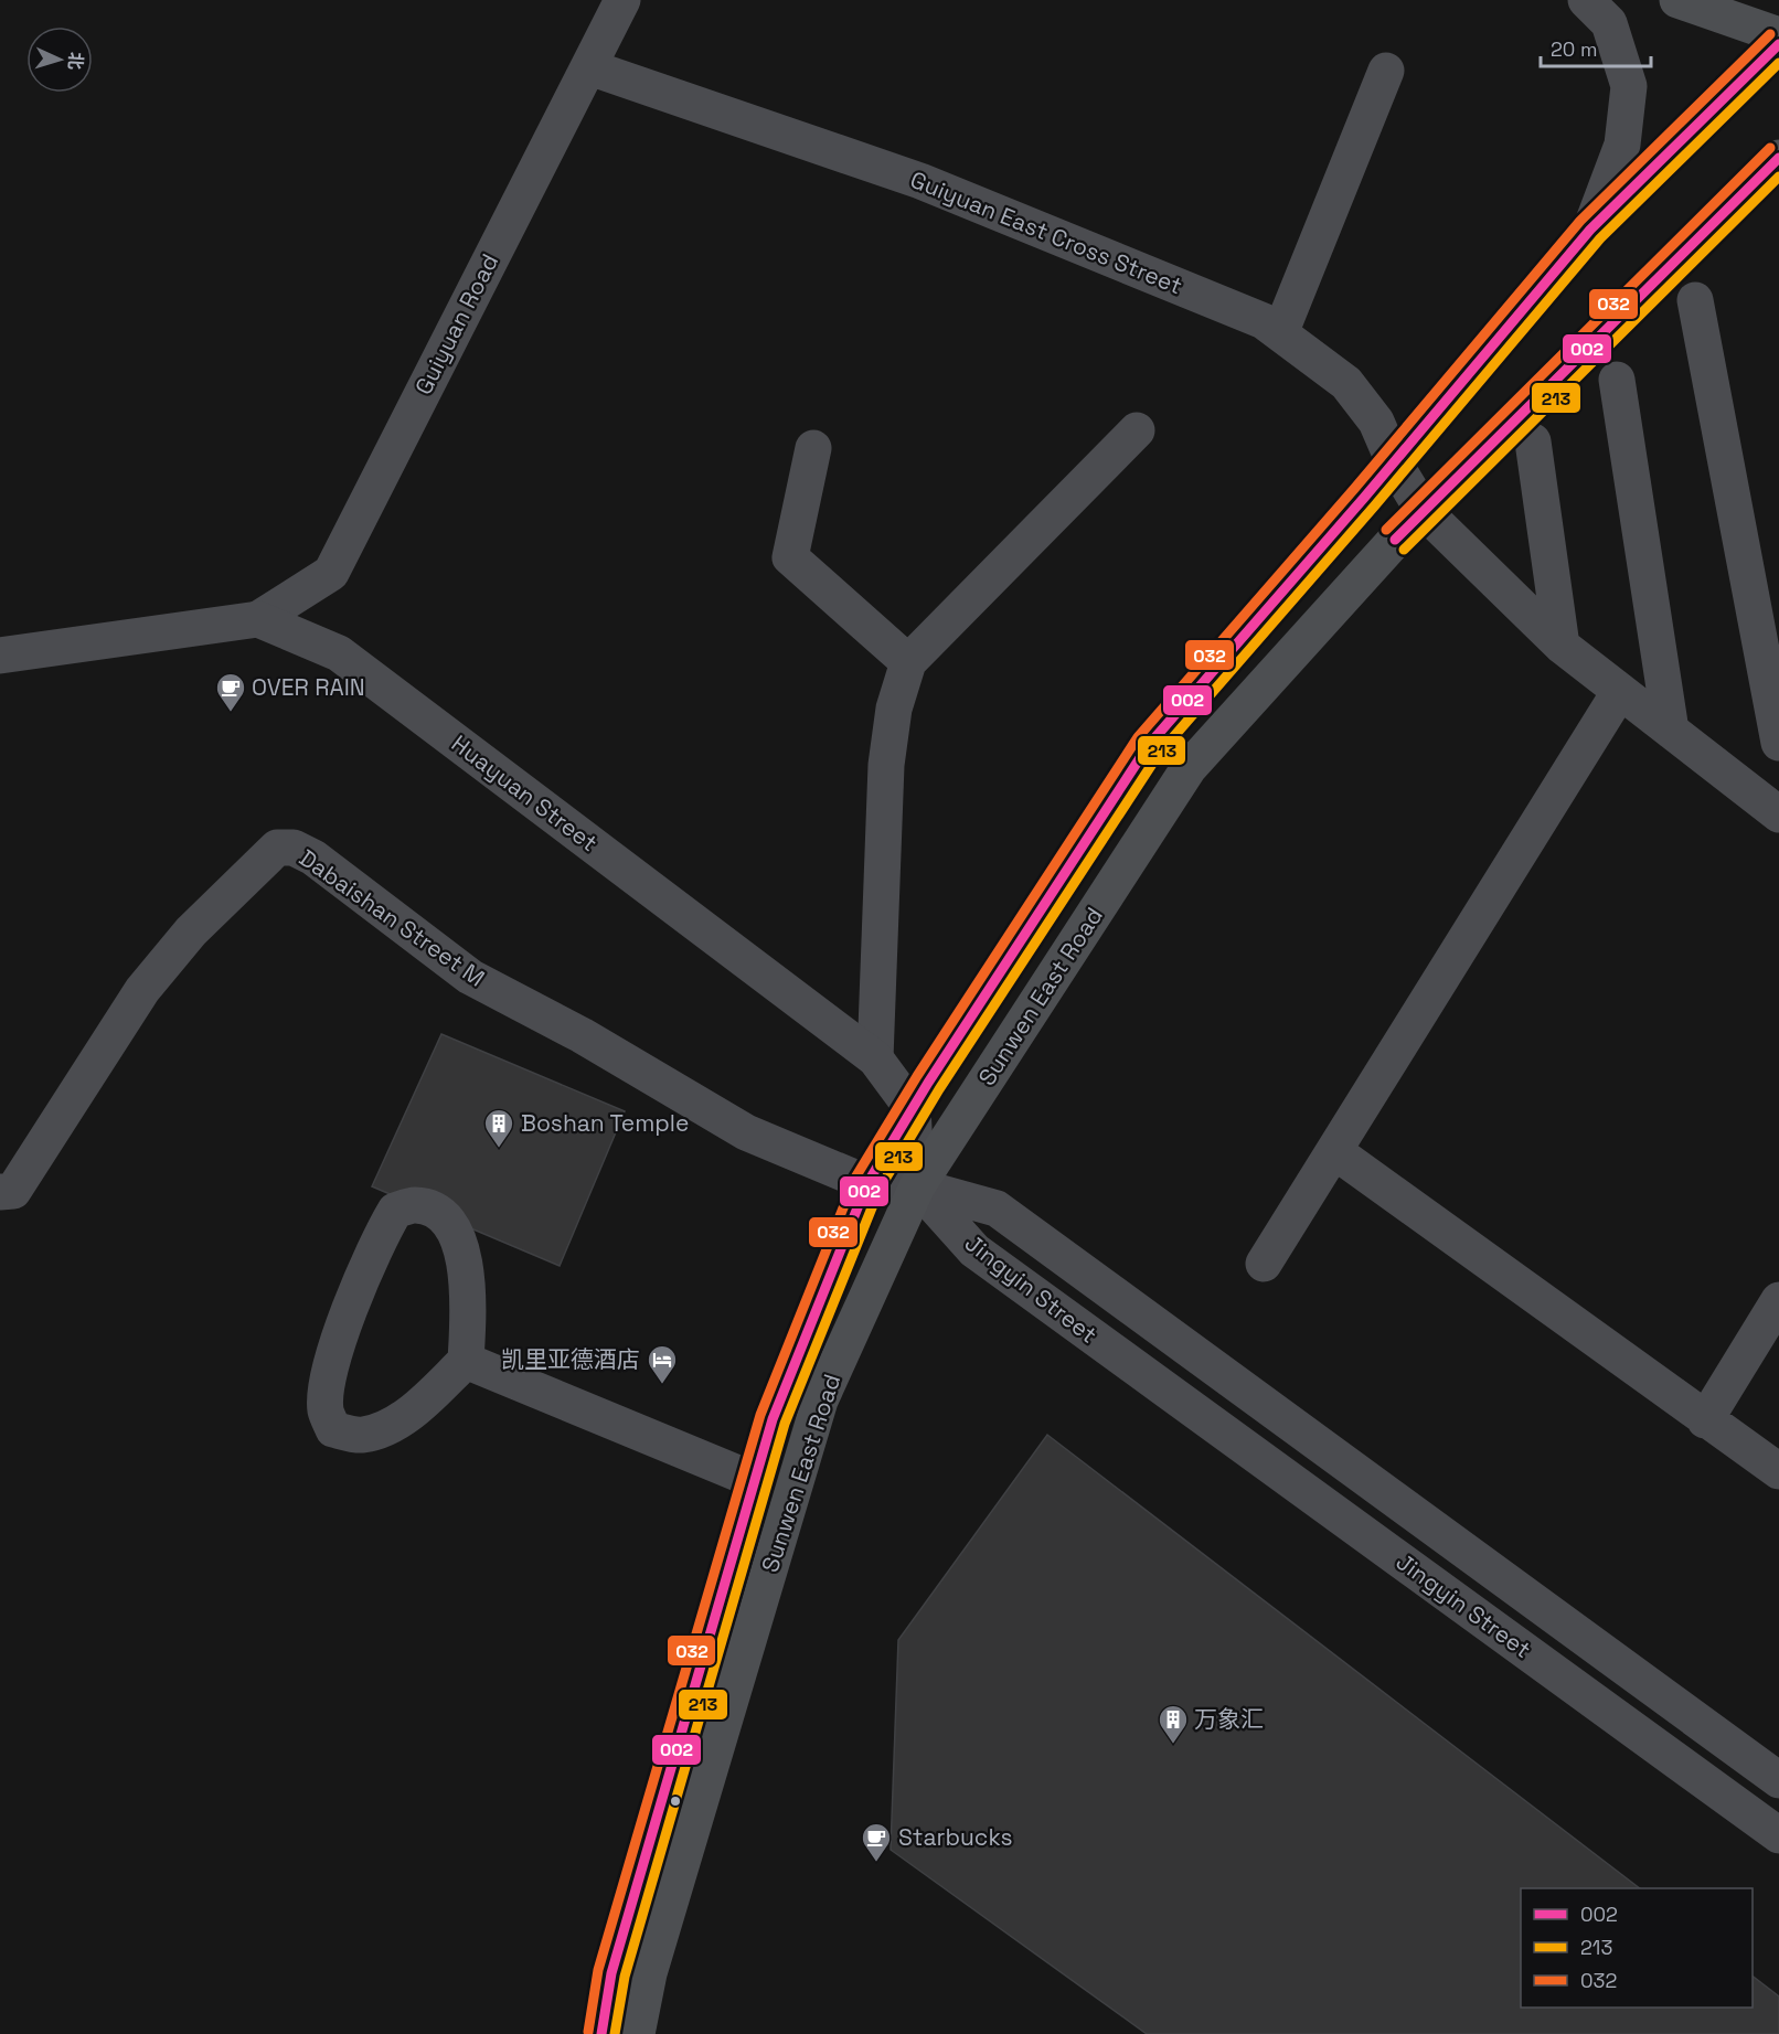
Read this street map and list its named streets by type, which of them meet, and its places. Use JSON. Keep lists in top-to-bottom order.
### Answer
{
  "streets": {
    "main road": ["Sunwen East Road"],
    "street": [
      "Guiyuan East Cross Street",
      "Guiyuan Road",
      "Huayuan Street",
      "Dabaishan Street M",
      "Jingyin Street"
    ]
  },
  "crossings": [
    ["Guiyuan East Cross Street", "Guiyuan Road"],
    ["Guiyuan East Cross Street", "Sunwen East Road"],
    ["Guiyuan Road", "Huayuan Street"],
    ["Huayuan Street", "Sunwen East Road"],
    ["Dabaishan Street M", "Sunwen East Road"],
    ["Sunwen East Road", "Jingyin Street"]
  ],
  "places": {
    "cafe": ["OVER RAIN", "Starbucks"],
    "building": ["Boshan Temple", "万象汇"],
    "hotel": ["凯里亚德酒店"]
  },
  "lines": ["transit line 032", "transit line 002", "transit line 213"],
  "legend": ["002", "213", "032"],
  "scale_bar": "20 m",
  "north": "right"
}
